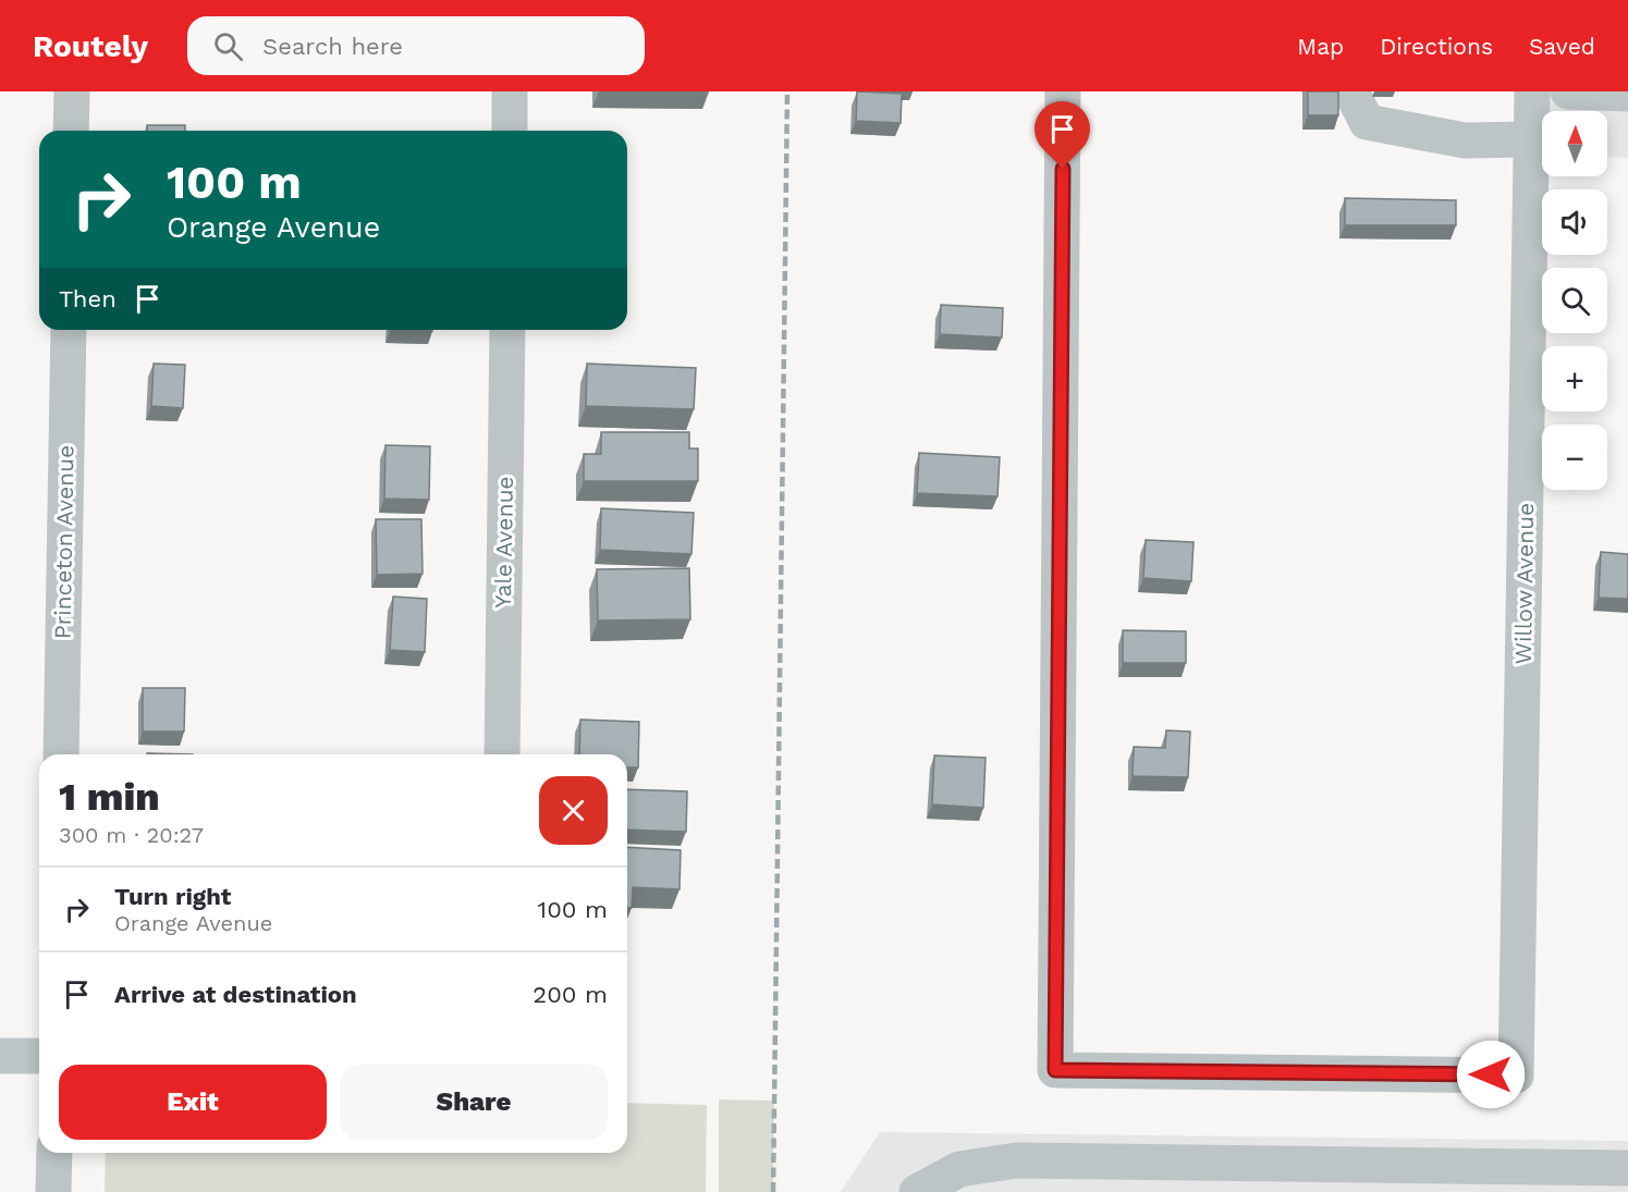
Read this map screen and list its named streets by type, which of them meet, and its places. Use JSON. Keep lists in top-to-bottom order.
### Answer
{
  "streets": {
    "street": ["Princeton Avenue", "Yale Avenue", "Willow Avenue"]
  },
  "north": "top",
  "page": {
    "header": "Routely",
    "search": "Search here",
    "nav": ["Map", "Directions", "Saved"],
    "map_buttons": ["+", "−"],
    "turn": ["100 m", "Orange Avenue"],
    "then": "Then",
    "heading": ["1 min", "300 m · 20:27"],
    "list": [
      {
        "name": "Turn right",
        "note": "Orange Avenue",
        "value": "100 m"
      },
      {
        "name": "Arrive at destination",
        "value": "200 m"
      }
    ],
    "buttons": ["Exit", "Share"]
  }
}
